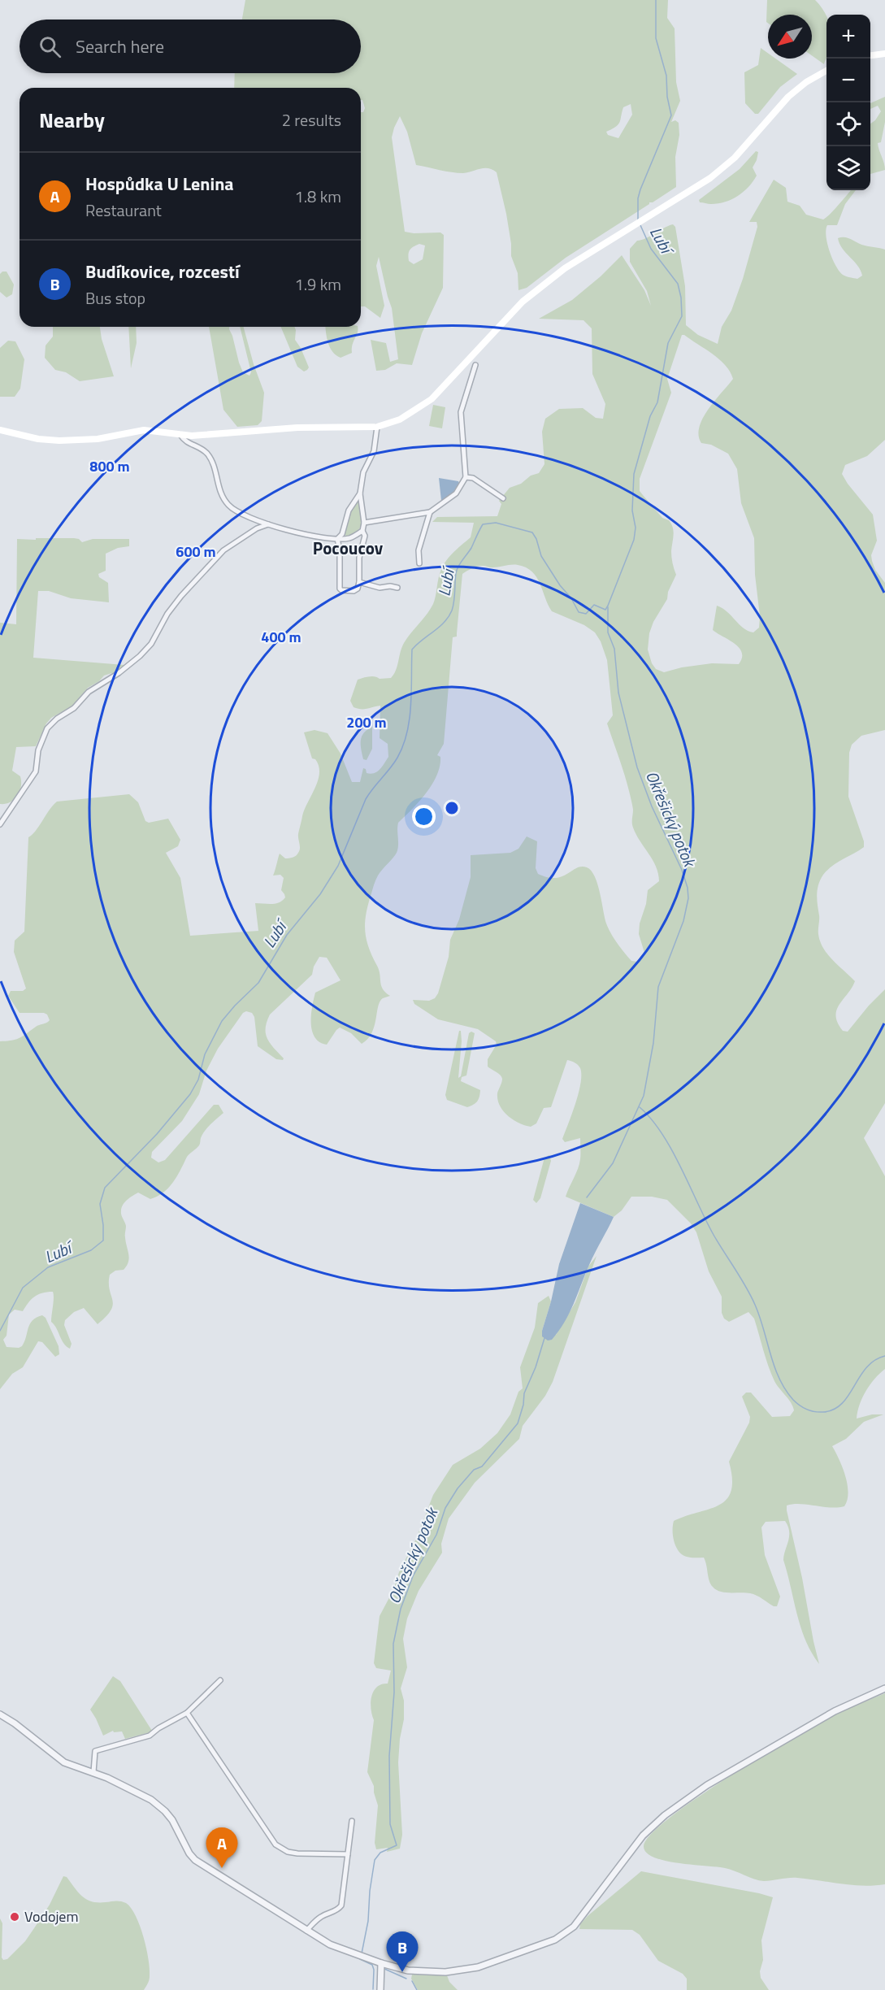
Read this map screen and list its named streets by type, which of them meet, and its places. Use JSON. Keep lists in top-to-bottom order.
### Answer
{
  "districts": ["Pocoucov"],
  "water": ["Lubí", "Okřešický potok"],
  "places": ["Vodojem"],
  "north": "bottom left",
  "page": {
    "map_buttons": ["+", "−"],
    "search": "Search here",
    "heading": ["Nearby", "2 results"],
    "list": [
      {
        "mark": "A",
        "name": "Hospůdka U Lenina",
        "note": "Restaurant",
        "value": "1.8 km"
      },
      {
        "mark": "B",
        "name": "Budíkovice, rozcestí",
        "note": "Bus stop",
        "value": "1.9 km"
      }
    ],
    "pins": ["A", "B"]
  },
  "rings": [
    "800 m",
    "600 m",
    "400 m",
    "200 m"
  ]
}
